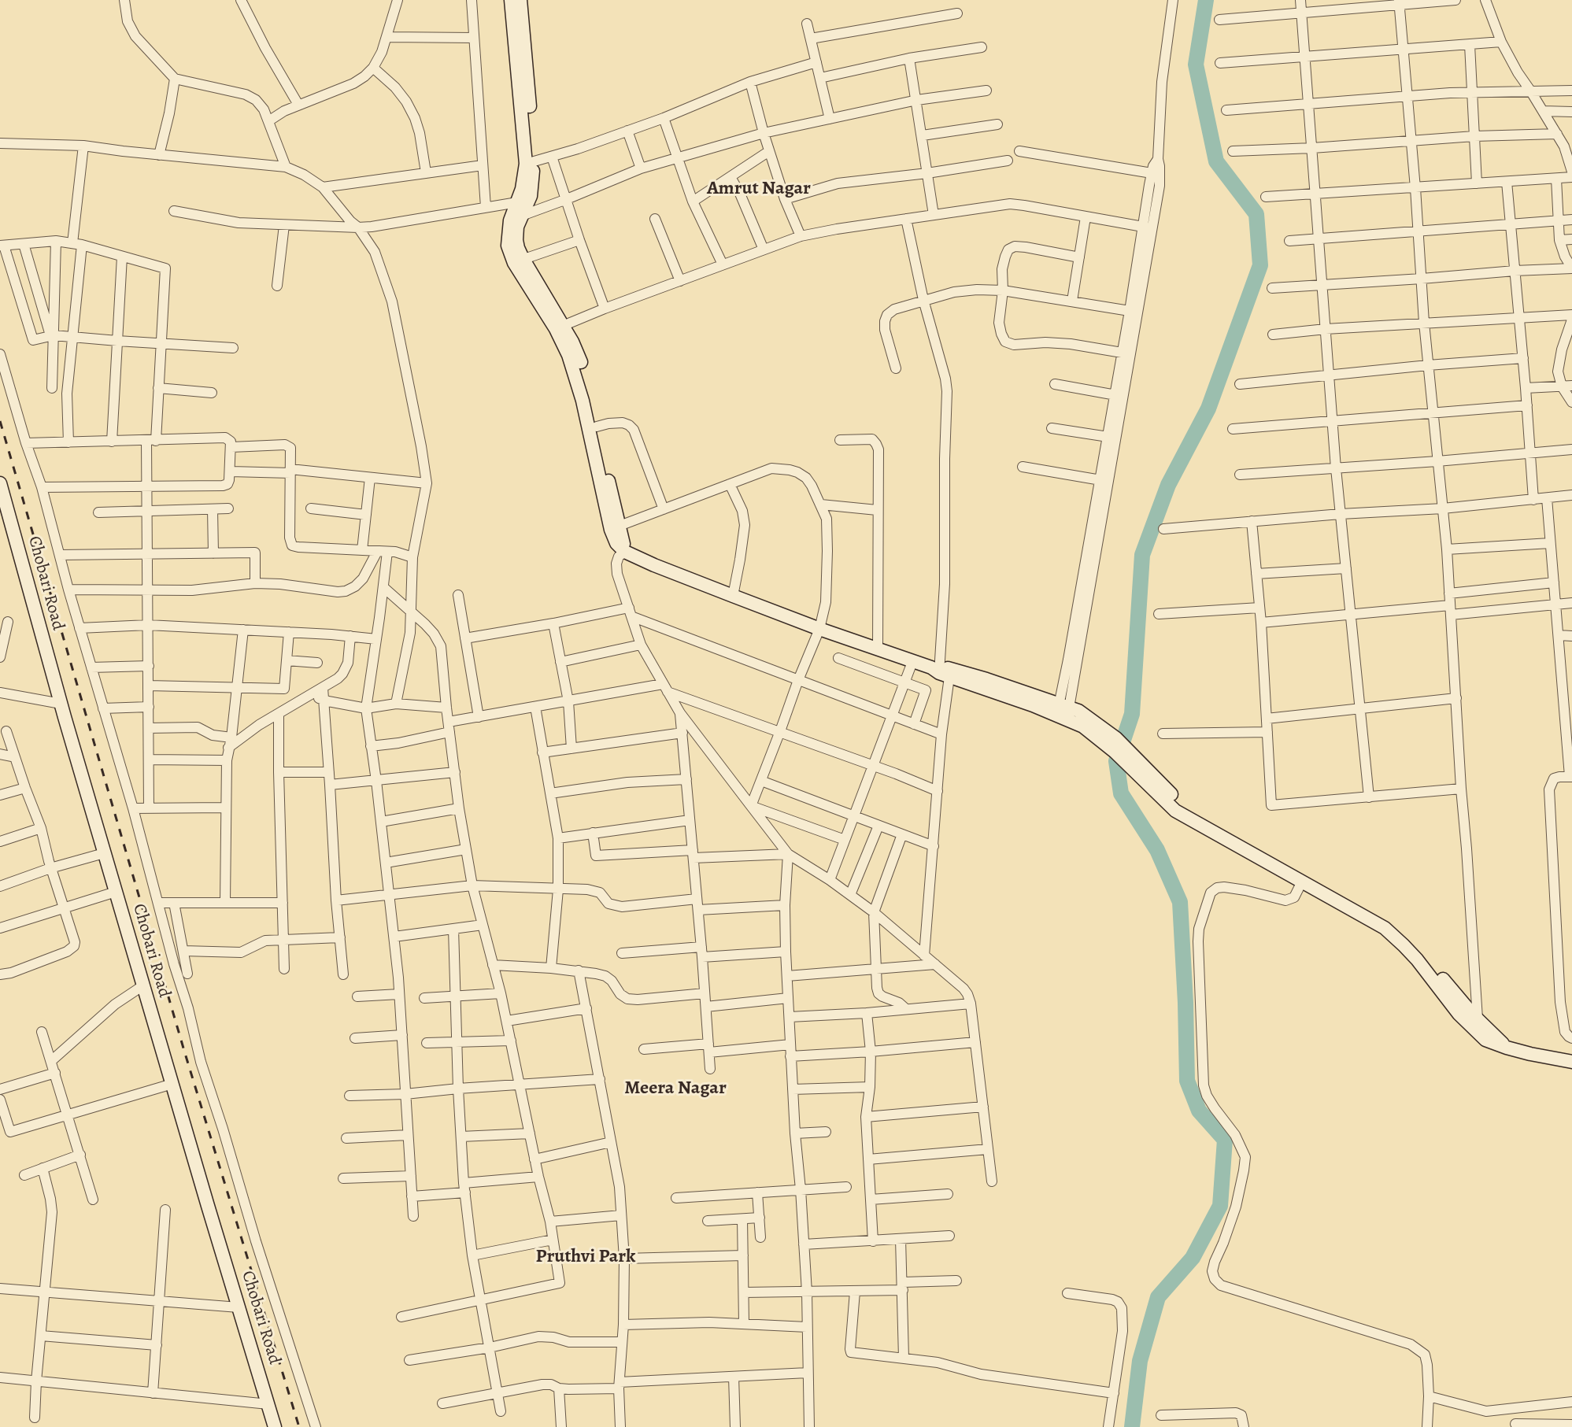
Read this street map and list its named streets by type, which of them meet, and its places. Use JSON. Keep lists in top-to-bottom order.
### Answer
{
  "streets": {
    "street": ["Chobari Road"]
  },
  "districts": ["Amrut Nagar", "Meera Nagar", "Pruthvi Park"]
}
